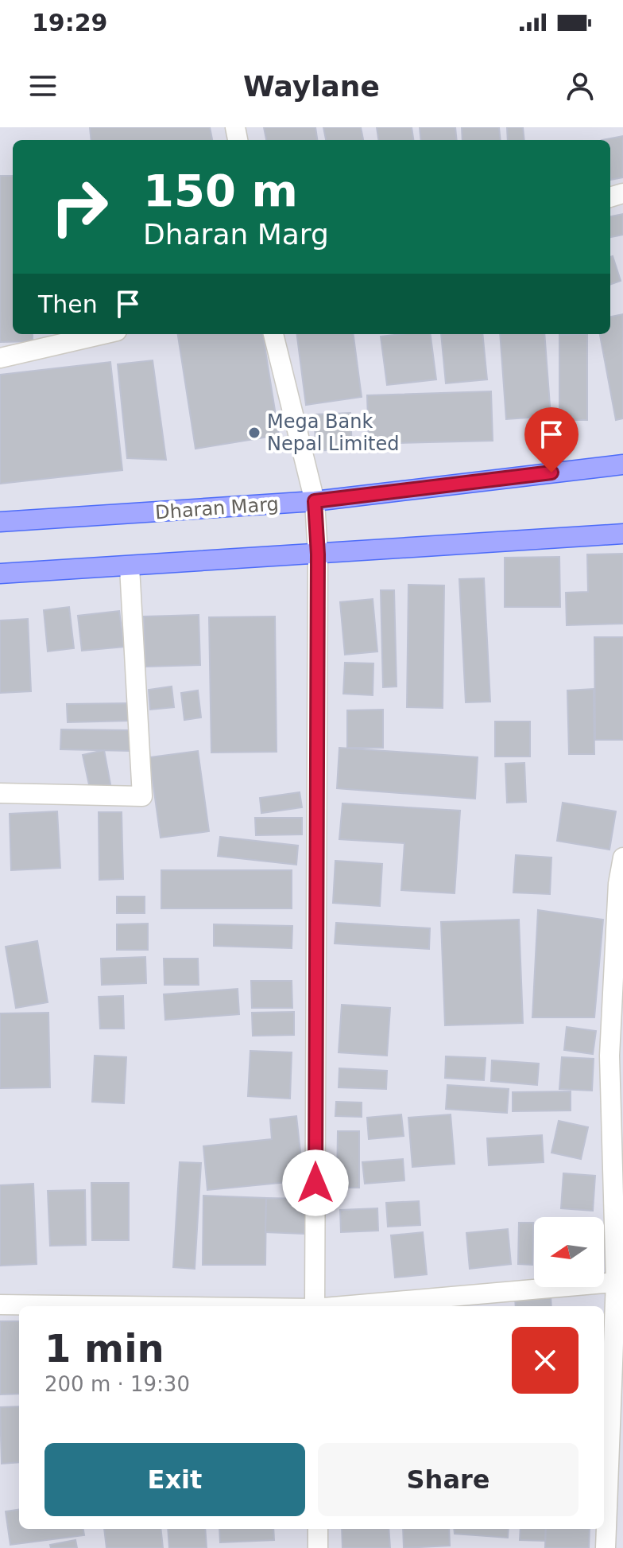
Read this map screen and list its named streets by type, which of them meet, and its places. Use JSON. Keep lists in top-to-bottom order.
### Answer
{
  "streets": {
    "main road": ["Dharan Marg"]
  },
  "places": ["Mega Bank Nepal Limited"],
  "north": "left",
  "page": {
    "status": "19:29",
    "header": "Waylane",
    "turn": ["150 m", "Dharan Marg"],
    "then": "Then",
    "heading": ["1 min", "200 m · 19:30"],
    "buttons": ["Exit", "Share"]
  }
}
